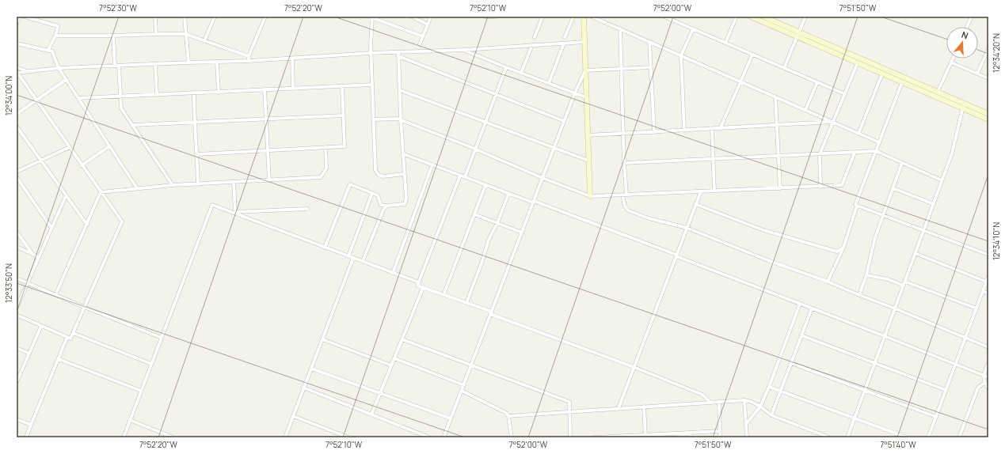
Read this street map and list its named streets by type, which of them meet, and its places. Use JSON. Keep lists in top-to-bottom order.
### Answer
{
  "north": "top",
  "coordinates": [
    "7°52'30\"W",
    "7°52'20\"W",
    "7°52'10\"W",
    "7°52'00\"W",
    "7°51'50\"W",
    "12°34'20\"N",
    "12°34'00\"N",
    "12°34'10\"N",
    "12°33'50\"N",
    "7°51'40\"W"
  ]
}
